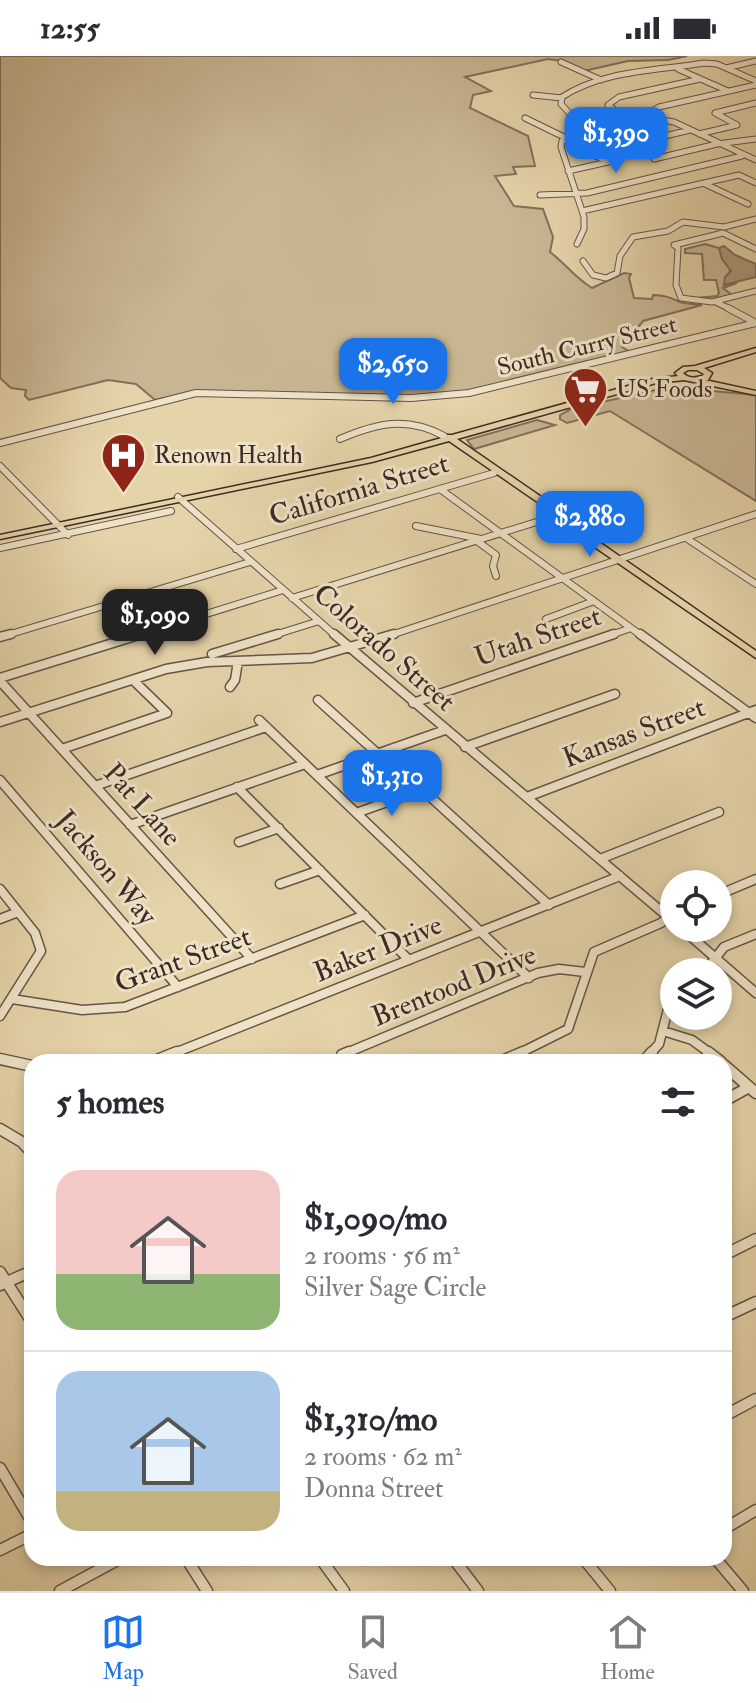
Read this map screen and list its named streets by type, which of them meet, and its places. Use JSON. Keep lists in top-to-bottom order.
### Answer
{
  "streets": {
    "street": [
      "South Curry Street",
      "California Street",
      "Utah Street",
      "Colorado Street",
      "Kansas Street",
      "Pat Lane",
      "Jackson Way",
      "Baker Drive",
      "Grant Street",
      "Brentood Drive"
    ]
  },
  "crossings": [
    ["California Street", "Colorado Street"],
    ["Utah Street", "Colorado Street"],
    ["Colorado Street", "Kansas Street"],
    ["Colorado Street", "Baker Drive"],
    ["Pat Lane", "Grant Street"],
    ["Jackson Way", "Grant Street"]
  ],
  "places": {
    "supermarket": ["US Foods"],
    "hospital": ["Renown Health"]
  },
  "page": {
    "status": "12:55",
    "price": [
      "$1,390",
      "$2,650",
      "$2,880",
      "$1,090",
      "$1,310"
    ],
    "heading": "5 homes",
    "list": [
      {
        "name": "$1,090/mo",
        "note": "2 rooms · 56 m² · Silver Sage Circle"
      },
      {
        "name": "$1,310/mo",
        "note": "2 rooms · 62 m² · Donna Street"
      }
    ],
    "tabs": ["Map", "Saved", "Home"]
  }
}
